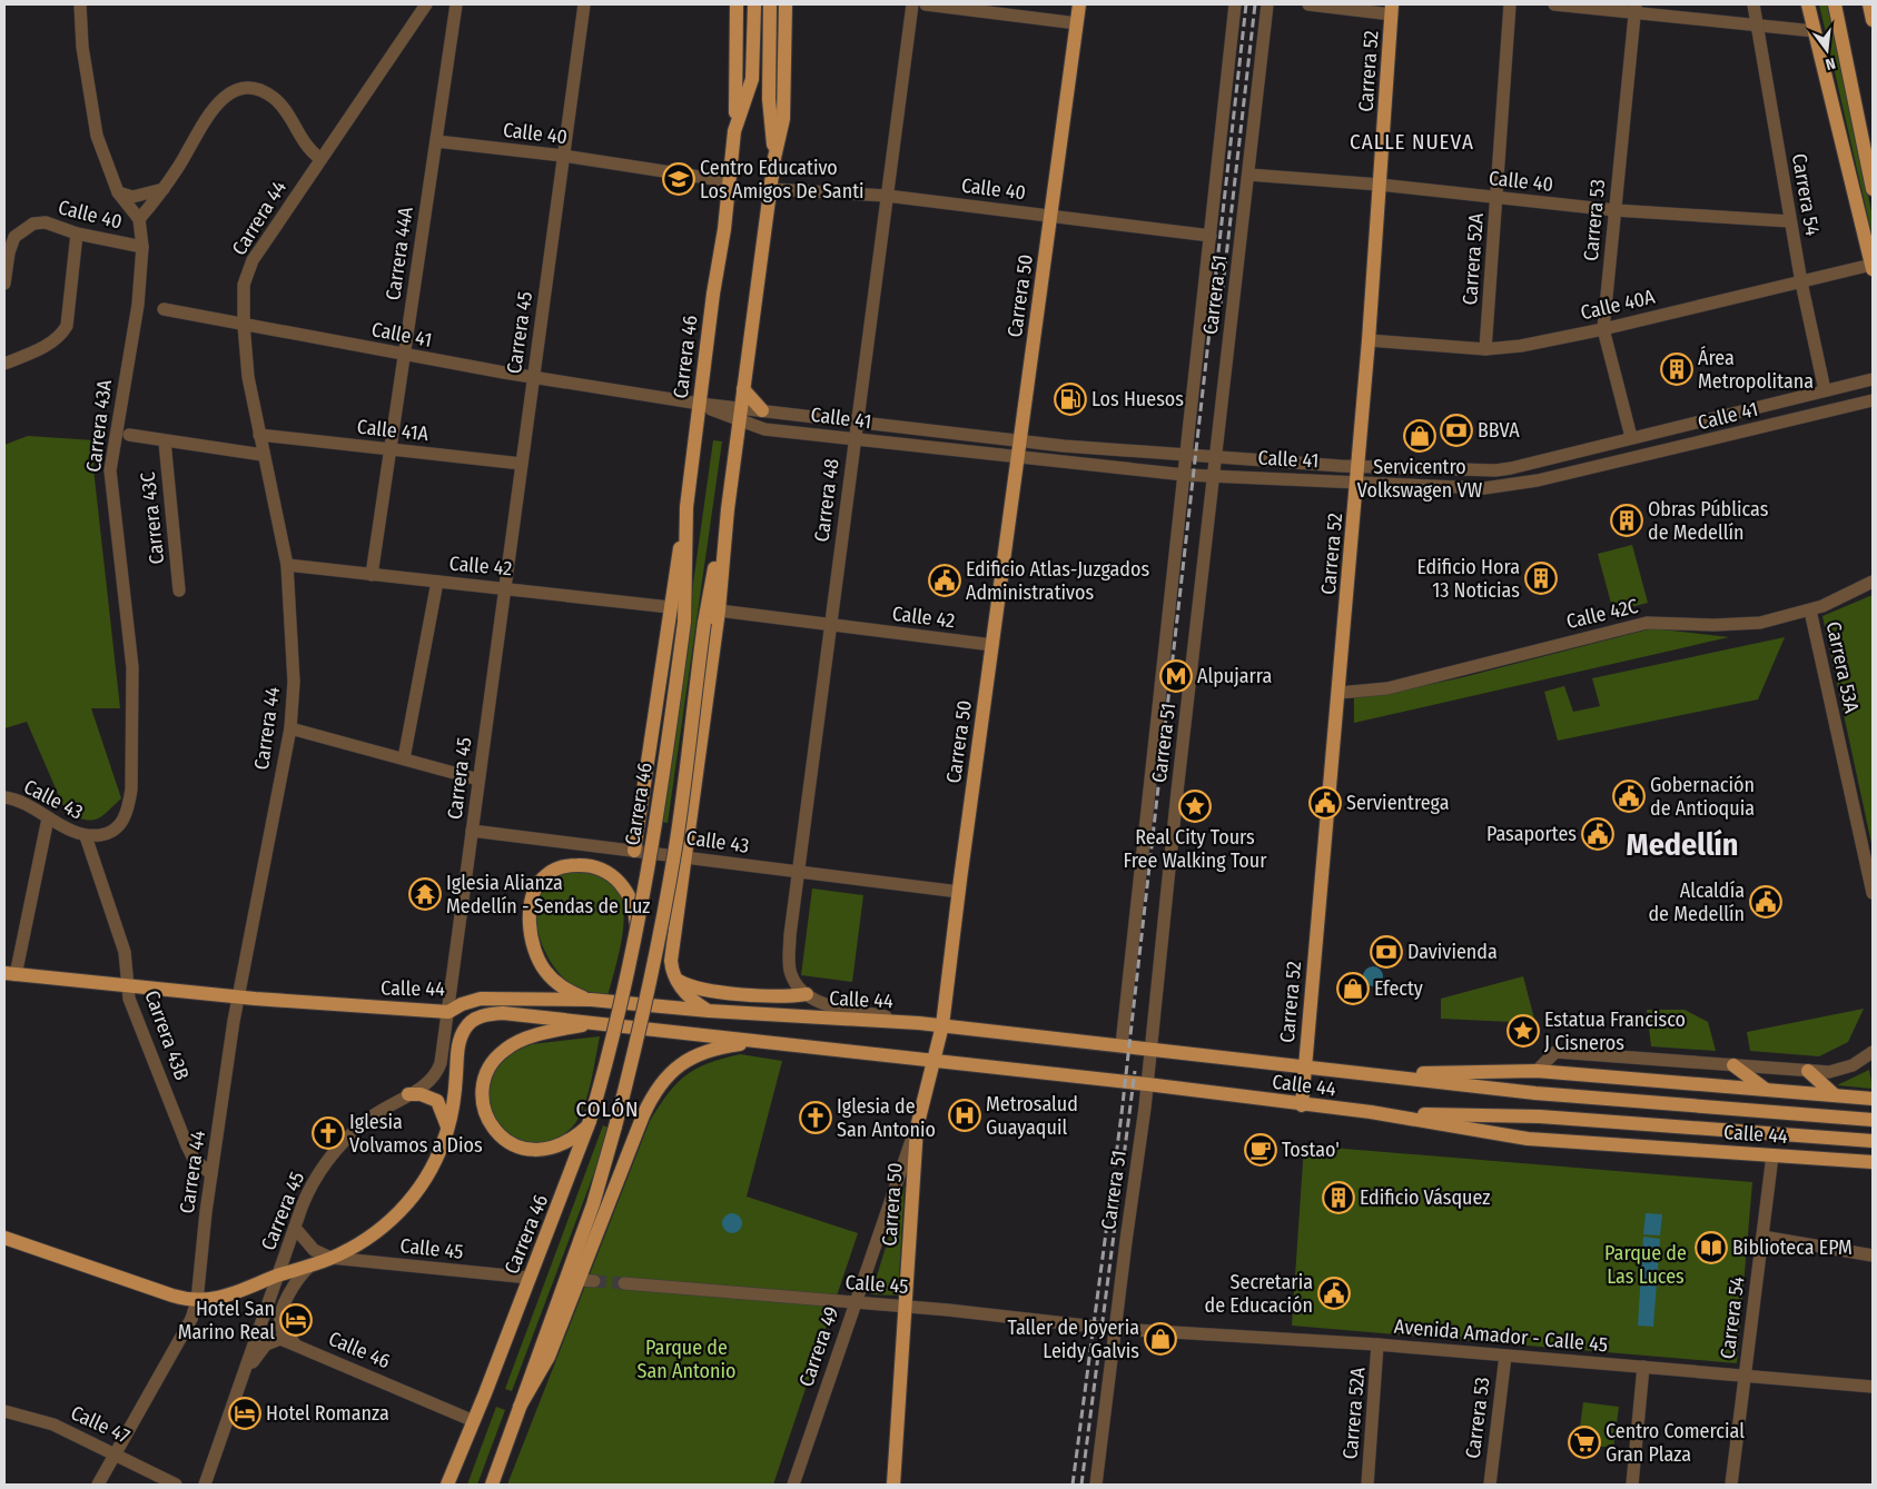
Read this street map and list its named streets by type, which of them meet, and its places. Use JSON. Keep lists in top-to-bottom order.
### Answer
{
  "streets": {
    "main road": [
      "Carrera 52",
      "Carrera 50",
      "Carrera 46",
      "Calle 44",
      "Calle 45"
    ],
    "street": [
      "Calle 40",
      "Carrera 54",
      "Carrera 44",
      "Carrera 53",
      "Carrera 44A",
      "Carrera 52A",
      "Carrera 51",
      "Calle 40A",
      "Carrera 45",
      "Calle 41",
      "Carrera 43A",
      "Calle 41A",
      "Carrera 48",
      "Carrera 43C",
      "Calle 42",
      "Calle 42C",
      "Carrera 53A",
      "Calle 43",
      "Carrera 43B",
      "Avenida Amador - Calle 45",
      "Carrera 49",
      "Calle 46",
      "Calle 47"
    ]
  },
  "crossings": [
    ["Carrera 52", "Calle 40"],
    ["Carrera 52", "Calle 40A"],
    ["Carrera 52", "Calle 41"],
    ["Carrera 52", "Calle 42C"],
    ["Carrera 52", "Calle 44"],
    ["Calle 40", "Carrera 54"],
    ["Calle 40", "Carrera 44"],
    ["Calle 40", "Carrera 53"],
    ["Calle 40", "Carrera 44A"],
    ["Calle 40", "Carrera 52A"],
    ["Calle 40", "Carrera 51"],
    ["Calle 40", "Carrera 50"],
    ["Calle 40", "Carrera 45"],
    ["Calle 40", "Carrera 46"],
    ["Calle 40", "Carrera 43A"],
    ["Calle 40", "Carrera 48"],
    ["Carrera 54", "Calle 40A"],
    ["Carrera 54", "Calle 41"],
    ["Carrera 54", "Calle 44"],
    ["Carrera 54", "Avenida Amador - Calle 45"],
    ["Carrera 44", "Calle 41"],
    ["Carrera 44", "Calle 41A"],
    ["Carrera 44", "Calle 42"],
    ["Carrera 44", "Calle 44"],
    ["Carrera 44", "Carrera 43B"],
    ["Carrera 44", "Calle 45"],
    ["Carrera 44", "Calle 47"],
    ["Carrera 53", "Calle 40A"],
    ["Carrera 53", "Calle 41"],
    ["Carrera 53", "Avenida Amador - Calle 45"],
    ["Carrera 44A", "Calle 41"],
    ["Carrera 44A", "Calle 41A"],
    ["Carrera 44A", "Calle 42"],
    ["Carrera 52A", "Calle 40A"],
    ["Carrera 52A", "Avenida Amador - Calle 45"],
    ["Carrera 51", "Calle 41"],
    ["Carrera 51", "Calle 44"],
    ["Carrera 51", "Calle 45"],
    ["Carrera 51", "Avenida Amador - Calle 45"],
    ["Carrera 50", "Calle 41"],
    ["Carrera 50", "Calle 42"],
    ["Carrera 50", "Calle 43"],
    ["Carrera 50", "Calle 44"],
    ["Carrera 50", "Calle 45"],
    ["Carrera 50", "Carrera 49"],
    ["Carrera 45", "Calle 41"],
    ["Carrera 45", "Calle 41A"],
    ["Carrera 45", "Calle 42"],
    ["Carrera 45", "Calle 43"],
    ["Carrera 45", "Calle 44"],
    ["Carrera 45", "Calle 45"],
    ["Carrera 45", "Calle 46"],
    ["Calle 41", "Carrera 46"],
    ["Calle 41", "Carrera 48"],
    ["Carrera 46", "Calle 45"],
    ["Carrera 46", "Calle 46"],
    ["Carrera 43A", "Calle 43"],
    ["Carrera 43A", "Carrera 43B"],
    ["Carrera 48", "Calle 42"],
    ["Carrera 48", "Calle 43"],
    ["Carrera 48", "Calle 44"],
    ["Calle 42C", "Carrera 53A"],
    ["Calle 43", "Carrera 43B"],
    ["Calle 44", "Carrera 43B"],
    ["Calle 45", "Avenida Amador - Calle 45"],
    ["Calle 45", "Carrera 49"]
  ],
  "districts": ["CALLE NUEVA", "Medellín", "COLÓN"],
  "parks": ["Parque de Las Luces", "Parque de San Antonio"],
  "places": {
    "school or university": ["Centro Educativo Los Amigos De Santi"],
    "building": [
      "Área Metropolitana",
      "Obras Públicas de Medellín",
      "Edificio Hora 13 Noticias",
      "Edificio Vásquez"
    ],
    "fuel station": ["Los Huesos"],
    "bank": ["BBVA", "Davivienda"],
    "shop": ["Servicentro Volkswagen VW", "Efecty", "Taller de Joyeria Leidy Galvis"],
    "public building": [
      "Edificio Atlas-Juzgados Administrativos",
      "Gobernación de Antioquia",
      "Servientrega",
      "Pasaportes",
      "Alcaldía de Medellín",
      "Secretaria de Educación"
    ],
    "metro station": ["Alpujarra"],
    "place": ["Real City Tours Free Walking Tour", "Estatua Francisco J Cisneros"],
    "temple": ["Iglesia Alianza Medellín - Sendas de Luz"],
    "hospital": ["Metrosalud Guayaquil"],
    "church": ["Iglesia de San Antonio", "Iglesia Volvamos a Dios"],
    "cafe": ["Tostao'"],
    "library": ["Biblioteca EPM"],
    "hotel": ["Hotel San Marino Real", "Hotel Romanza"],
    "supermarket": ["Centro Comercial Gran Plaza"]
  },
  "north": "bottom"
}
